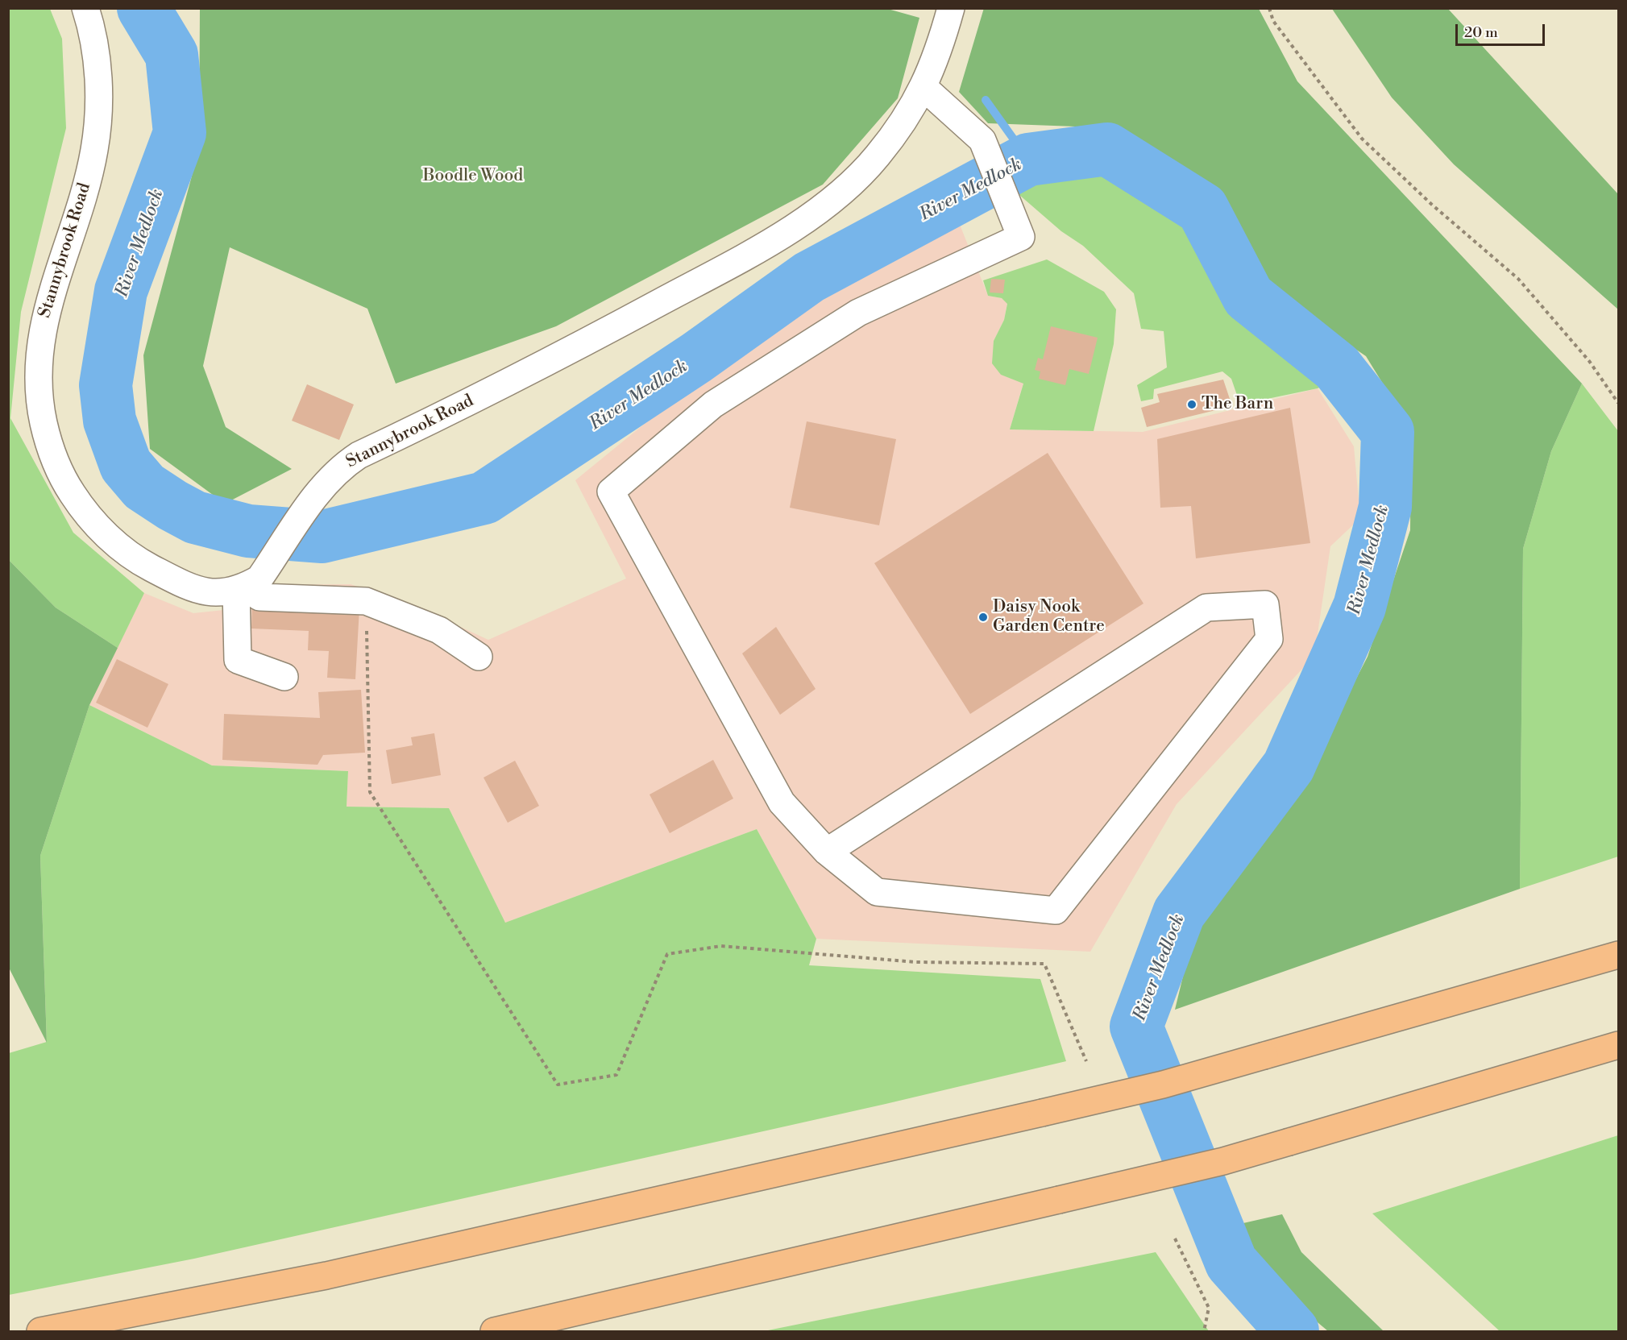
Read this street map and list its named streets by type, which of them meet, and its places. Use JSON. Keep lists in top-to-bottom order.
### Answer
{
  "streets": {
    "street": ["Stannybrook Road"]
  },
  "water": ["River Medlock"],
  "parks": ["Boodle Wood"],
  "places": ["The Barn", "Daisy Nook Garden Centre"],
  "scale_bar": "20 m"
}
